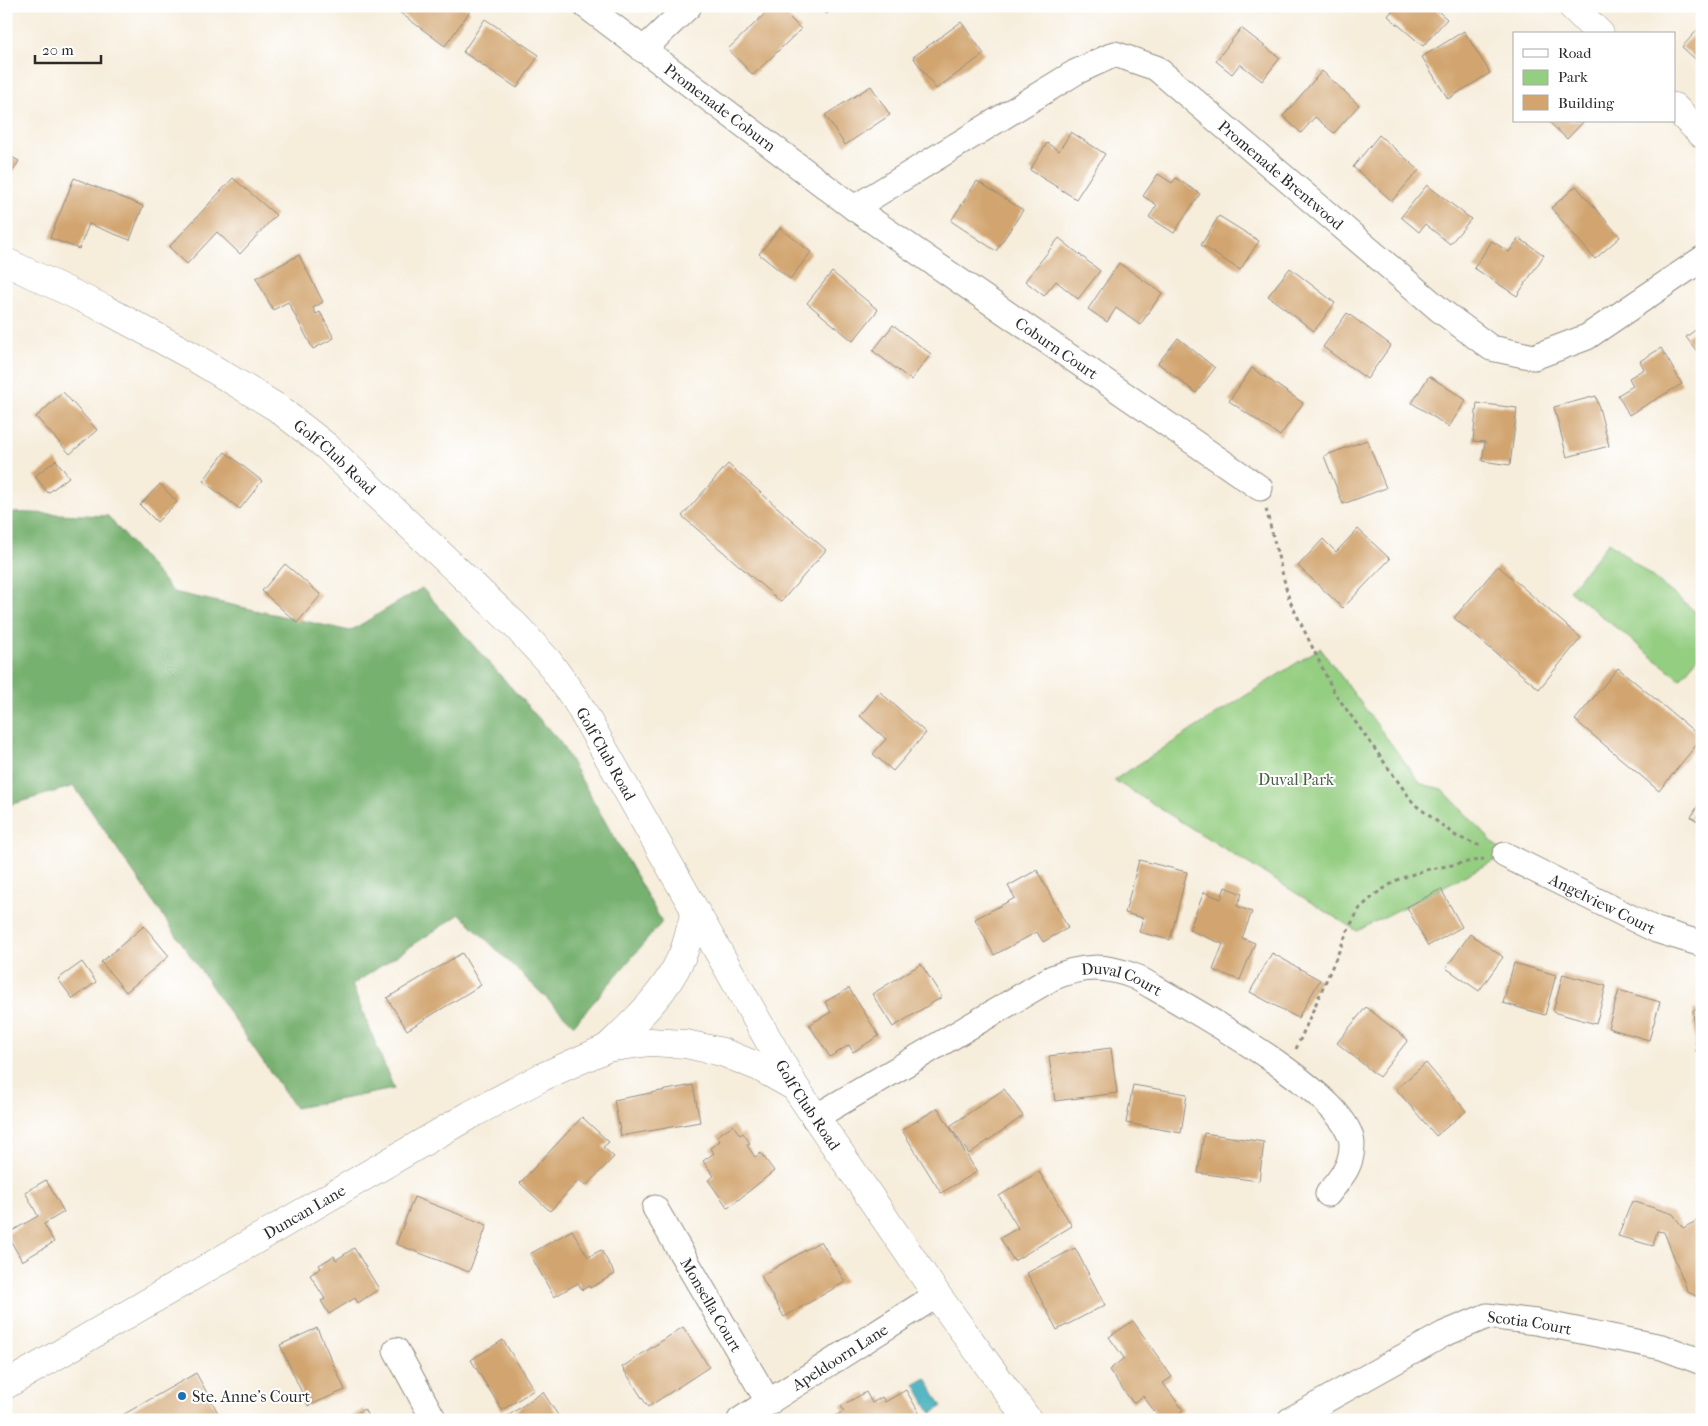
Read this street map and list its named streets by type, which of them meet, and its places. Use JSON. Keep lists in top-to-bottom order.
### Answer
{
  "streets": {
    "street": [
      "Promenade Coburn",
      "Promenade Brentwood",
      "Coburn Court",
      "Golf Club Road",
      "Angelview Court",
      "Duval Court",
      "Duncan Lane",
      "Monsella Court",
      "Scotia Court",
      "Apeldoorn Lane"
    ]
  },
  "crossings": [
    ["Promenade Coburn", "Promenade Brentwood"],
    ["Promenade Coburn", "Coburn Court"],
    ["Promenade Brentwood", "Coburn Court"],
    ["Golf Club Road", "Duval Court"],
    ["Golf Club Road", "Apeldoorn Lane"],
    ["Monsella Court", "Apeldoorn Lane"]
  ],
  "parks": ["Duval Park"],
  "places": ["Ste. Anne's Court"],
  "legend": ["Road", "Park", "Building"],
  "scale_bar": "20 m"
}
